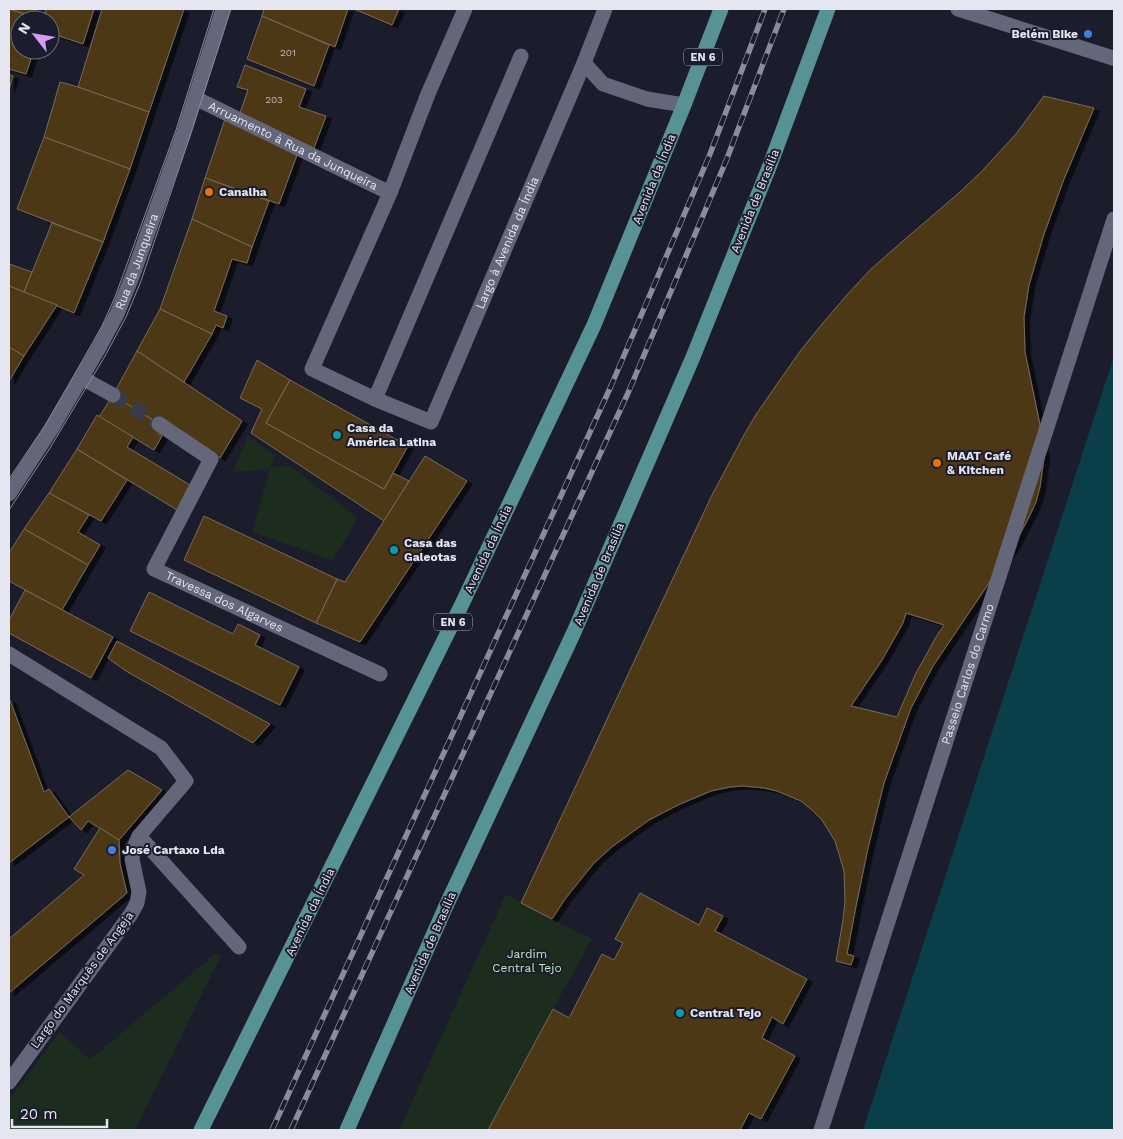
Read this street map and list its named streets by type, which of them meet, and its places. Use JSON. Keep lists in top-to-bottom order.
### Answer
{
  "streets": {
    "main road": ["EN 6", "Avenida da Índia", "Avenida de Brasília"],
    "street": [
      "Arruamento à Rua da Junqueira",
      "Largo à Avenida da Índia",
      "Rua da Junqueira",
      "Travessa dos Algarves",
      "Passeio Carlos do Carmo",
      "Largo do Marquês de Angeja"
    ]
  },
  "crossings": [
    ["Arruamento à Rua da Junqueira", "Largo à Avenida da Índia"],
    ["Arruamento à Rua da Junqueira", "Rua da Junqueira"]
  ],
  "parks": ["Jardim Central Tejo"],
  "places": [
    "Belém Bike",
    "Canalha",
    "Casa da América Latina",
    "MAAT Café & Kitchen",
    "Casa das Galeotas",
    "José Cartaxo Lda",
    "Central Tejo"
  ],
  "house_numbers": ["201", "203"],
  "scale_bar": "20 m",
  "north": "top left"
}
